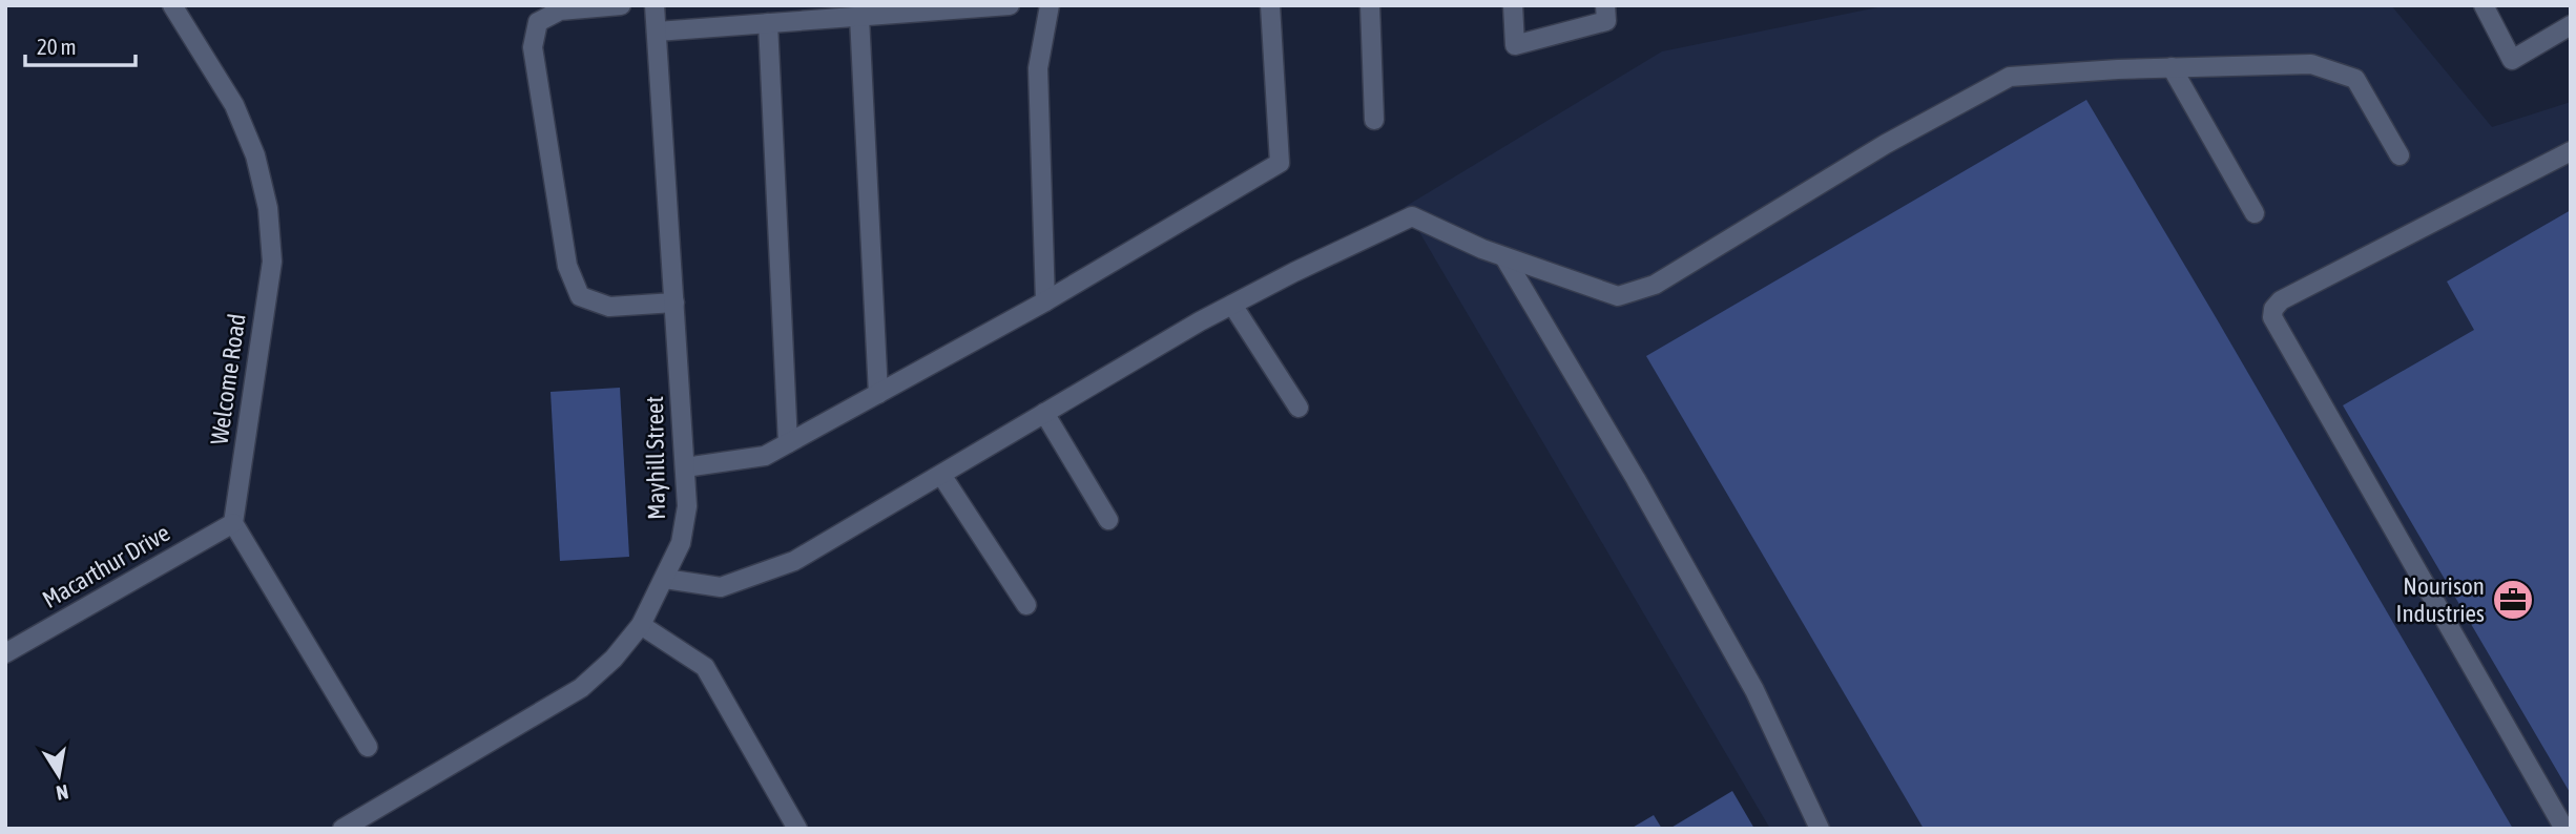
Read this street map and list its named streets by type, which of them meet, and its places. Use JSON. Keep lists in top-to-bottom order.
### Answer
{
  "streets": {
    "street": ["Welcome Road", "Mayhill Street", "Macarthur Drive"]
  },
  "crossings": [
    ["Welcome Road", "Macarthur Drive"]
  ],
  "places": {
    "office": ["Nourison Industries"]
  },
  "scale_bar": "20 m",
  "north": "bottom"
}
